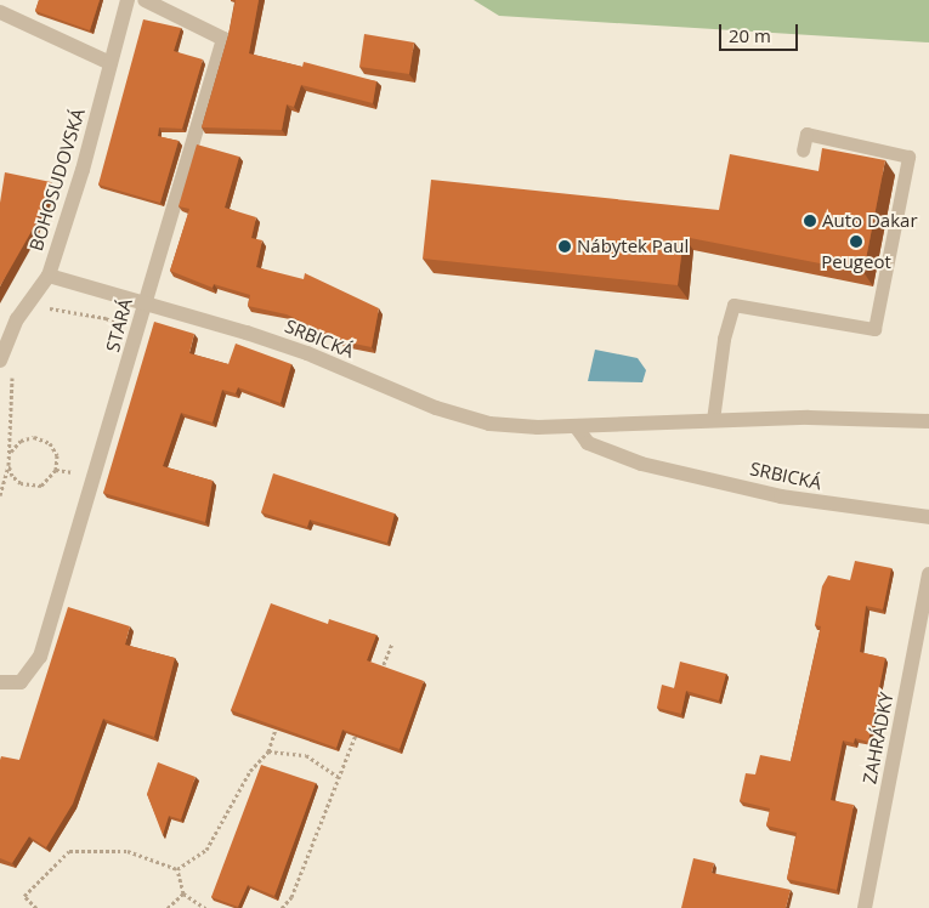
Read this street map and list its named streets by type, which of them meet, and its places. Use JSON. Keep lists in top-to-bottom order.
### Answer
{
  "streets": {
    "street": [
      "BOHOSUDOVSKÁ",
      "STARÁ",
      "SRBICKÁ",
      "ZAHRÁDKY"
    ]
  },
  "crossings": [
    ["BOHOSUDOVSKÁ", "SRBICKÁ"],
    ["STARÁ", "SRBICKÁ"]
  ],
  "places": ["Auto Dakar", "Peugeot", "Nábytek Paul"],
  "scale_bar": "20 m"
}
